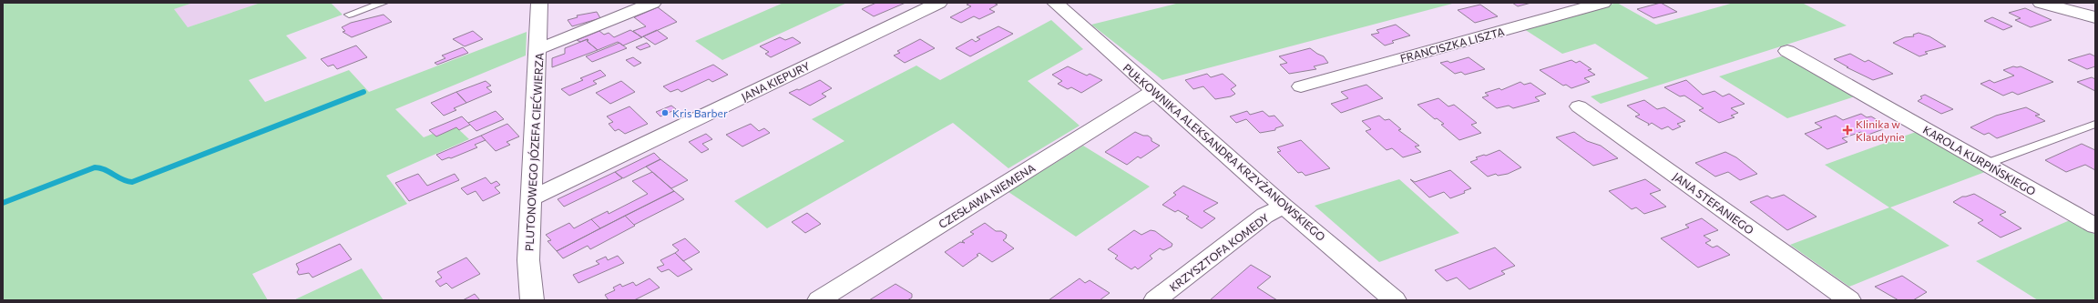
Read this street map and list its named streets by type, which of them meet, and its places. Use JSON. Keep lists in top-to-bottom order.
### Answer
{
  "streets": {
    "street": [
      "FRANCISZKA LISZTA",
      "JANA KIEPURY",
      "PLUTONOWEGO JÓZEFA CIEĆWIERZA",
      "PUŁKOWNIKA ALEKSANDRA KRZYŻANOWSKIEGO",
      "KAROLA KURPIŃSKIEGO",
      "CZESŁAWA NIEMENA",
      "JANA STEFANIEGO",
      "KRZYSZTOFA KOMEDY"
    ]
  },
  "crossings": [
    ["JANA KIEPURY", "PLUTONOWEGO JÓZEFA CIEĆWIERZA"],
    ["PUŁKOWNIKA ALEKSANDRA KRZYŻANOWSKIEGO", "CZESŁAWA NIEMENA"],
    ["PUŁKOWNIKA ALEKSANDRA KRZYŻANOWSKIEGO", "KRZYSZTOFA KOMEDY"]
  ],
  "places": {
    "other": ["Kris Barber"],
    "health": ["Klinika w Klaudynie"]
  }
}
